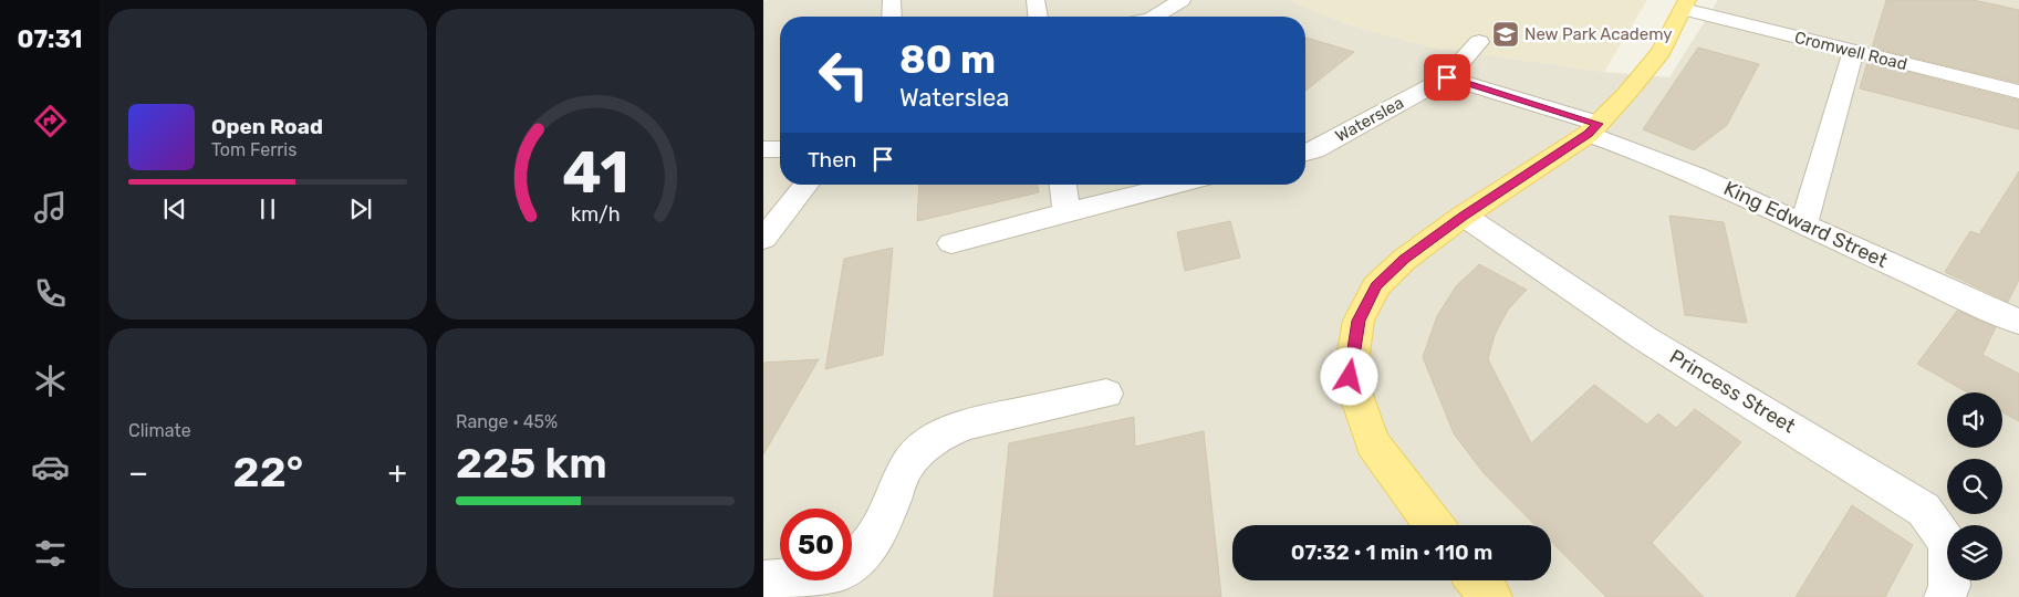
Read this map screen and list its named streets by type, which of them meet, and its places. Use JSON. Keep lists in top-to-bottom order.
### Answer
{
  "streets": {
    "street": [
      "Cromwell Road",
      "Waterslea",
      "King Edward Street",
      "Princess Street"
    ]
  },
  "places": {
    "school or university": ["New Park Academy"]
  },
  "page": {
    "tabs": "07:31",
    "turn": ["80 m", "Waterslea"],
    "song": ["Open Road", "Tom Ferris"],
    "then": "Then",
    "tile": [
      "Climate",
      ["Range · 45%", "225 km"]
    ],
    "heat": ["−", "22°", "+"],
    "limit": "50",
    "trip": "07:32 · 1 min · 110 m",
    "gauge": ["41", "km/h"]
  }
}
